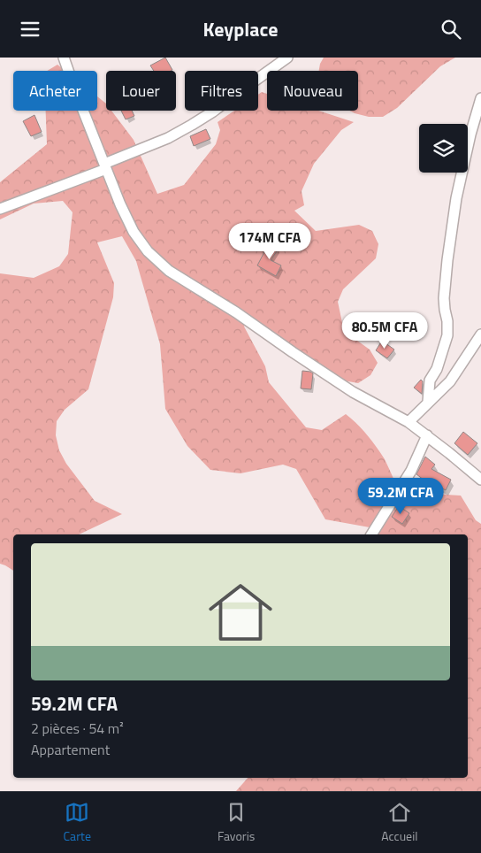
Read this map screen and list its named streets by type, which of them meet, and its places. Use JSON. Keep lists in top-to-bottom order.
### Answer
{
  "page": {
    "header": "Keyplace",
    "chip": [
      "Acheter",
      "Louer",
      "Filtres",
      "Nouveau"
    ],
    "price": ["174M CFA", "80.5M CFA", "59.2M CFA"],
    "list": [
      {
        "name": "59.2M CFA",
        "note": "2 pièces · 54 m² · Appartement"
      }
    ],
    "tabs": ["Carte", "Favoris", "Accueil"]
  }
}
